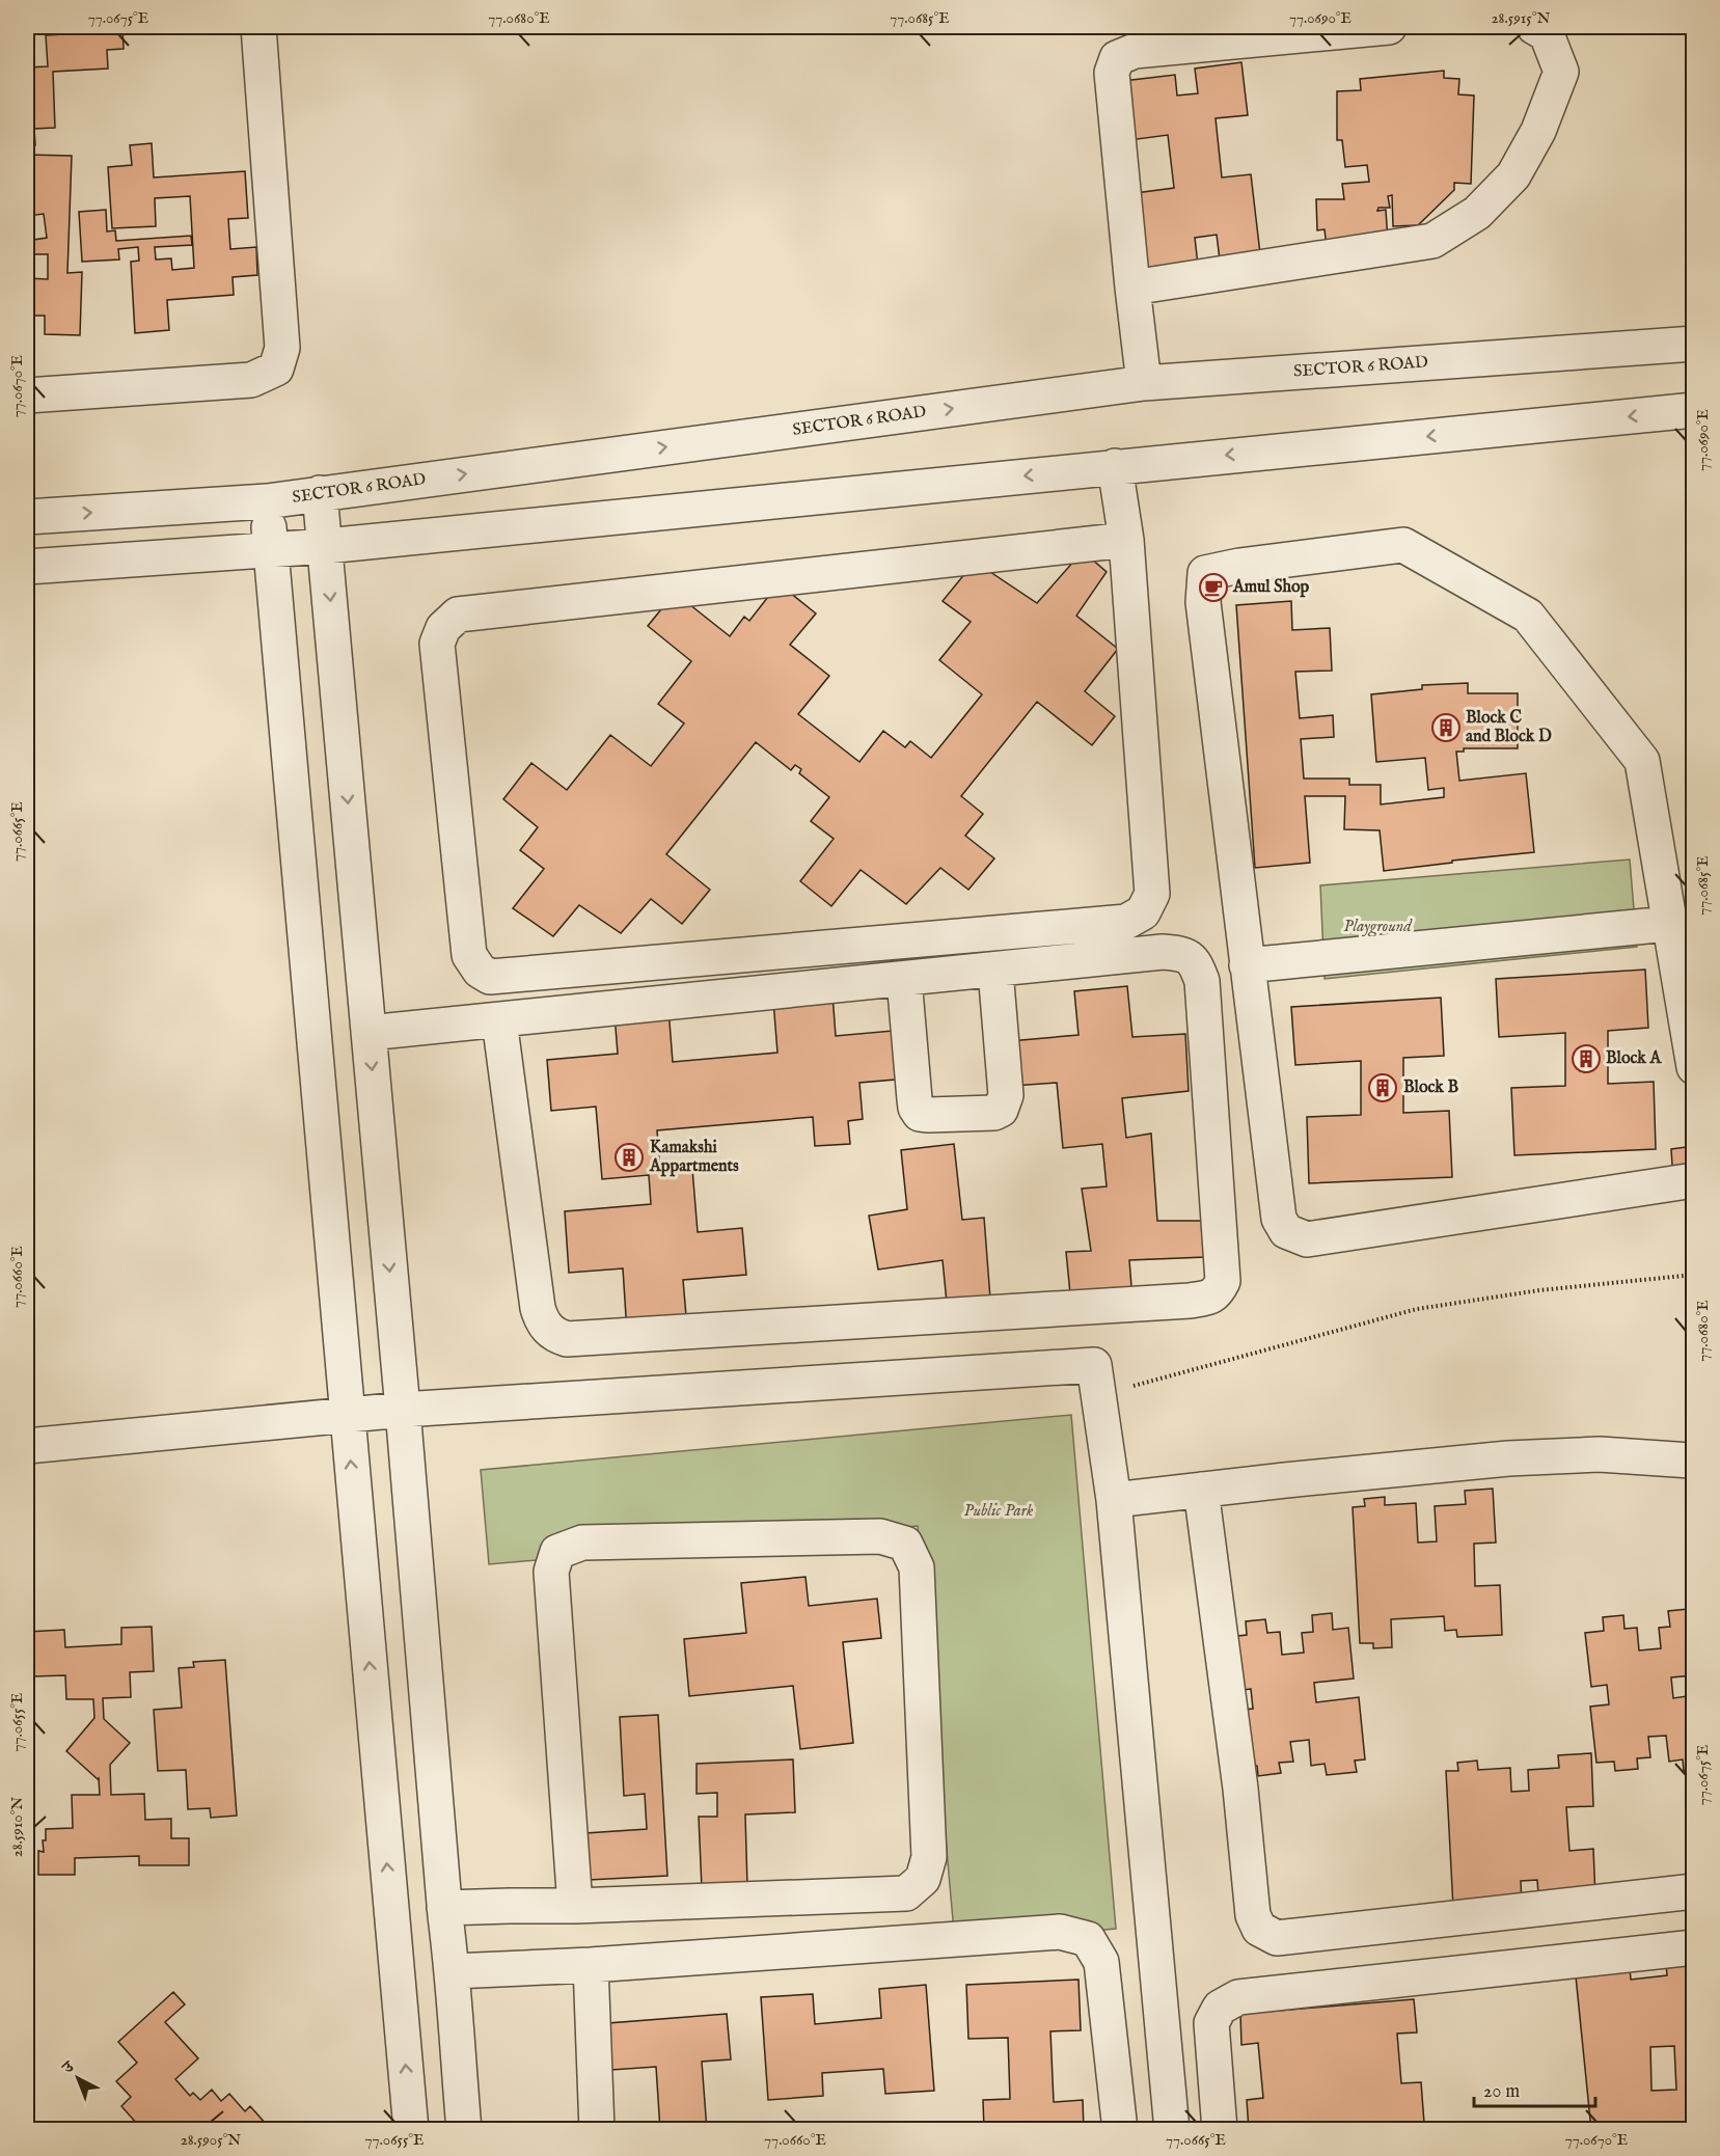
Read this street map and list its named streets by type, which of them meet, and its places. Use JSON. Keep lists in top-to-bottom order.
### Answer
{
  "streets": {
    "street": ["SECTOR 6 ROAD"]
  },
  "parks": ["Playground", "Public Park"],
  "places": {
    "cafe": ["Amul Shop"],
    "building": [
      "Block C and Block D",
      "Block A",
      "Block B",
      "Kamakshi Appartments"
    ]
  },
  "scale_bar": "20 m",
  "north": "top left",
  "coordinates": [
    "77.0675°E",
    "77.0680°E",
    "77.0685°E",
    "77.0690°E",
    "28.5915°N",
    "77.0670°E",
    "77.0665°E",
    "77.0660°E",
    "77.0655°E",
    "28.5910°N",
    "28.5905°N"
  ]
}
